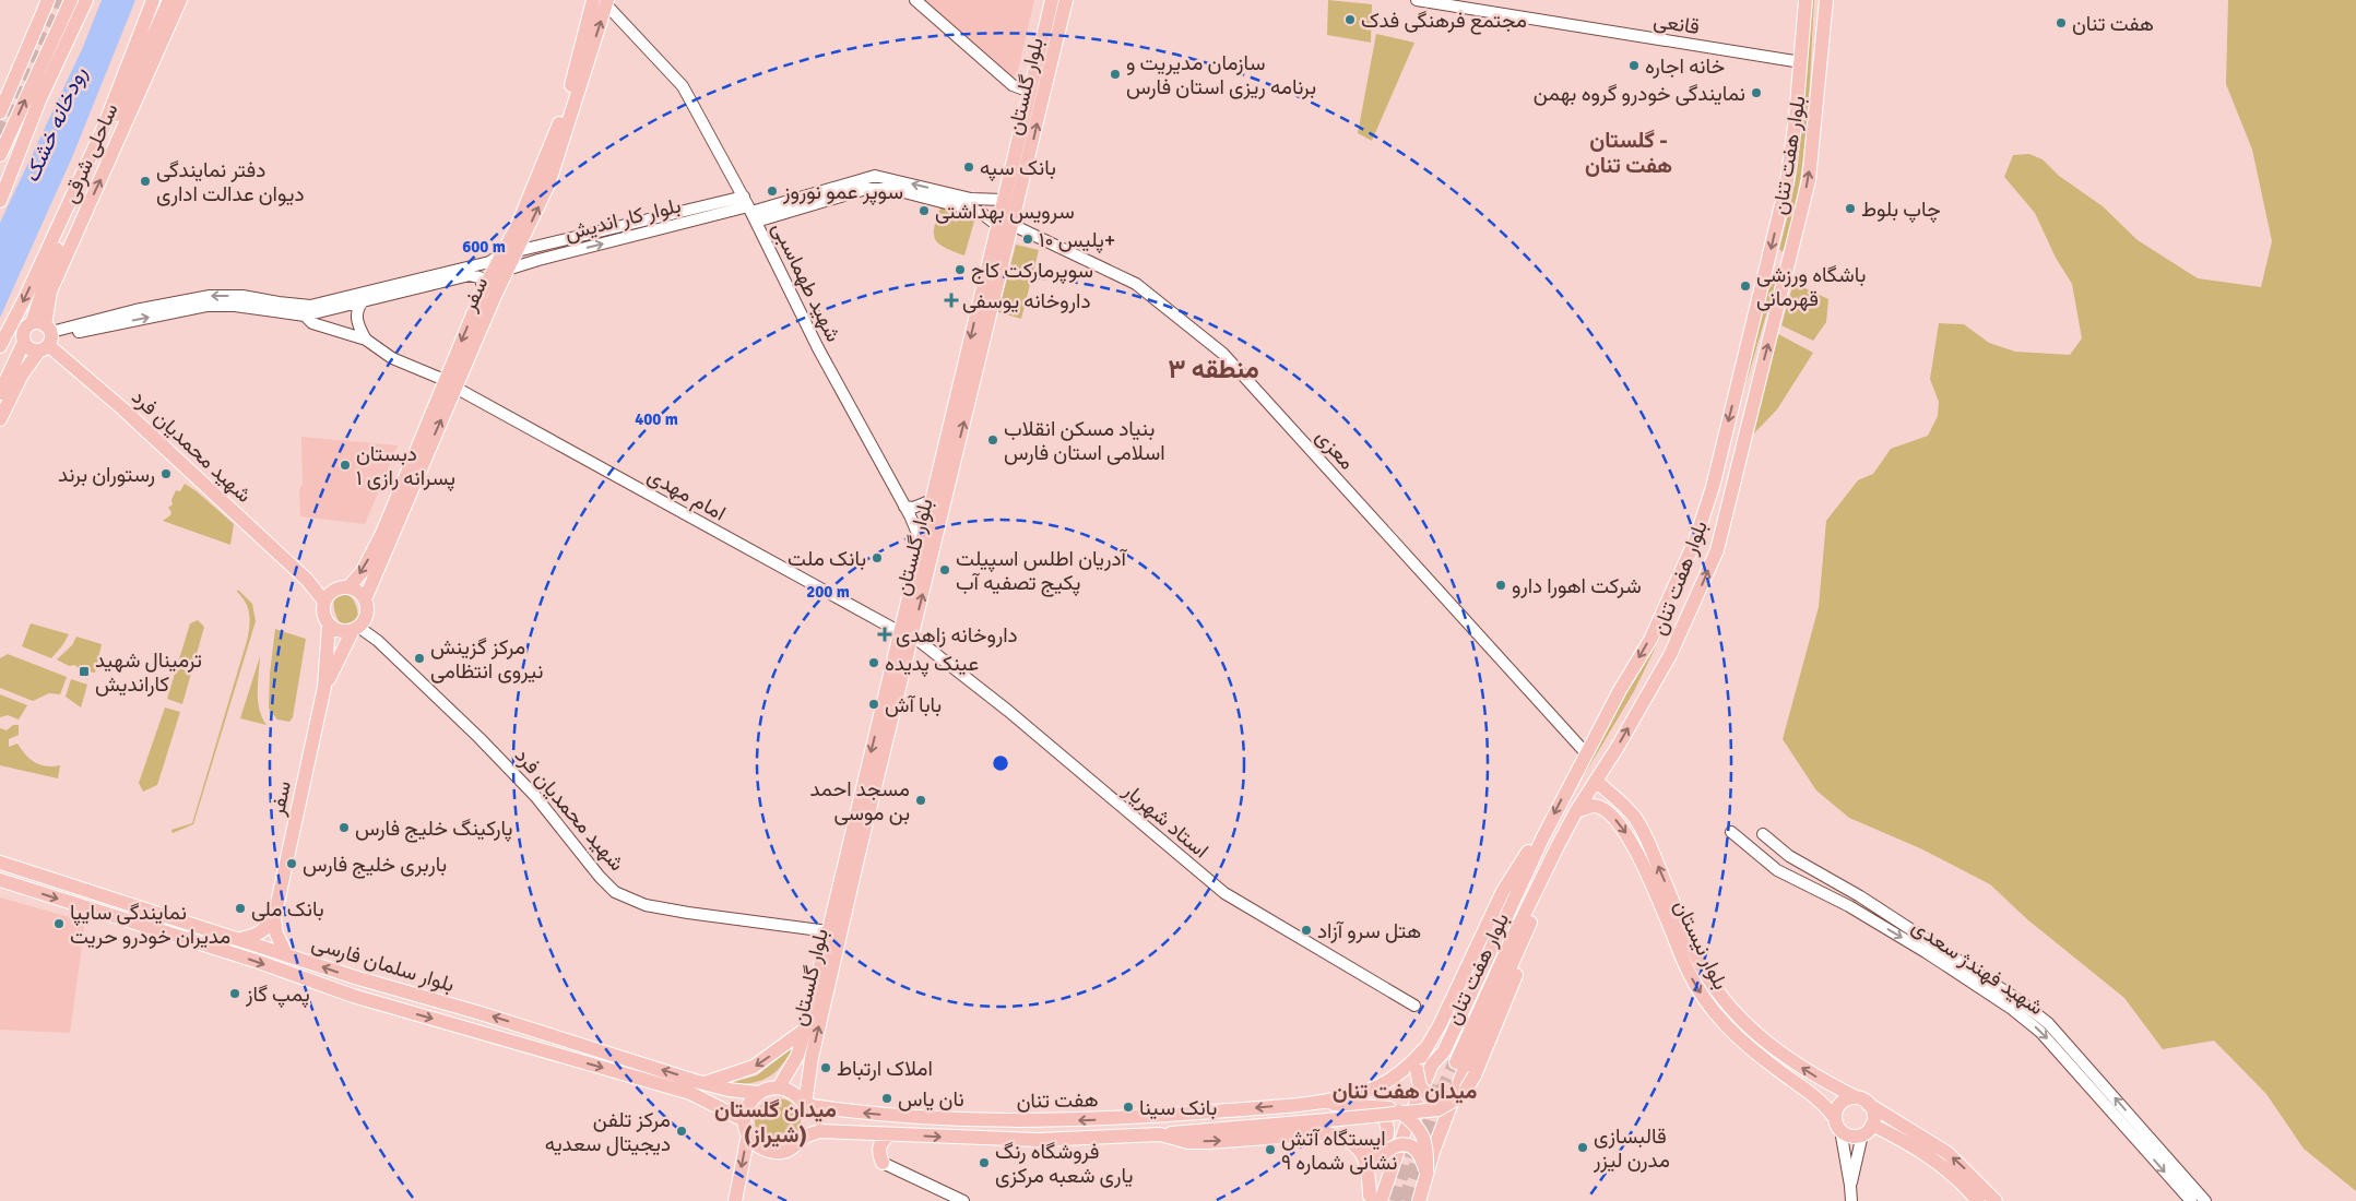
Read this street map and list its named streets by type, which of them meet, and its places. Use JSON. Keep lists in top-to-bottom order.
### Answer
{
  "streets": {
    "main road": [
      "بلوار گلستان",
      "ساحلی شرقی",
      "بلوار هفت تنان",
      "سفر",
      "شهید محمدیان فرد",
      "بلوار نیستان",
      "بلوار سلمان فارسی",
      "هفت تنان"
    ],
    "street": [
      "قانعی",
      "بلوار کار اندیش",
      "شهید طهماسبی",
      "معزی",
      "امام مهدی",
      "استاد شهریار",
      "شهید فهندژ سعدی"
    ]
  },
  "crossings": [
    ["قانعی", "بلوار هفت تنان"],
    ["بلوار گلستان", "شهید طهماسبی"],
    ["بلوار گلستان", "شهید محمدیان فرد"],
    ["بلوار گلستان", "معزی"],
    ["بلوار گلستان", "امام مهدی"],
    ["بلوار گلستان", "استاد شهریار"],
    ["بلوار گلستان", "هفت تنان"],
    ["ساحلی شرقی", "شهید محمدیان فرد"],
    ["بلوار هفت تنان", "معزی"],
    ["بلوار هفت تنان", "بلوار نیستان"],
    ["بلوار کار اندیش", "شهید طهماسبی"],
    ["بلوار کار اندیش", "سفر"],
    ["شهید طهماسبی", "سفر"],
    ["سفر", "شهید محمدیان فرد"],
    ["سفر", "امام مهدی"],
    ["سفر", "بلوار سلمان فارسی"],
    ["امام مهدی", "استاد شهریار"]
  ],
  "districts": [
    "گلستان - هفت تنان",
    "منطقه ۳",
    "میدان هفت تنان",
    "میدان گلستان (شیراز)"
  ],
  "water": ["رودخانه خشک"],
  "places": {
    "other": [
      "مجتمع فرهنگی فدک",
      "هفت تنان",
      "خانه اجاره",
      "سازمان مدیریت و برنامه ریزی استان فارس",
      "نمایندگی خودرو گروه بهمن",
      "بانک سپه",
      "دفتر نمایندگی دیوان عدالت اداری",
      "سوپر عمو نوروز",
      "چاپ بلوط",
      "سرویس بهداشتی",
      "پلیس ۱۰+",
      "سوپرمارکت کاج",
      "باشگاه ورزشی قهرمانی",
      "بنیاد مسکن انقلاب اسلامی استان فارس",
      "دبستان پسرانه رازی ۱",
      "رستوران برند",
      "بانک ملت",
      "آدریان اطلس اسپیلت پکیج تصفیه آب",
      "شرکت اهورا دارو",
      "مرکز گزینش نیروی انتظامی",
      "عینک پدیده",
      "بابا آش",
      "مسجد احمد بن موسی",
      "پارکینگ خلیج فارس",
      "باربری خلیج فارس",
      "بانک ملی",
      "نمایندگی سایپا مدیران خودرو حریت",
      "هتل سرو آزاد",
      "پمپ گاز",
      "املاک ارتباط",
      "نان یاس",
      "بانک سینا",
      "مرکز تلفن دیجیتال سعدیه",
      "قالبسازی مدرن لیزر",
      "ایستگاه آتش نشانی شماره ۹",
      "فروشگاه رنگ یاری شعبه مرکزی"
    ],
    "health": ["داروخانه یوسفی", "داروخانه زاهدی"],
    "transit": ["ترمینال شهید کاراندیش"]
  },
  "rings": ["600 m", "400 m", "200 m"]
}
